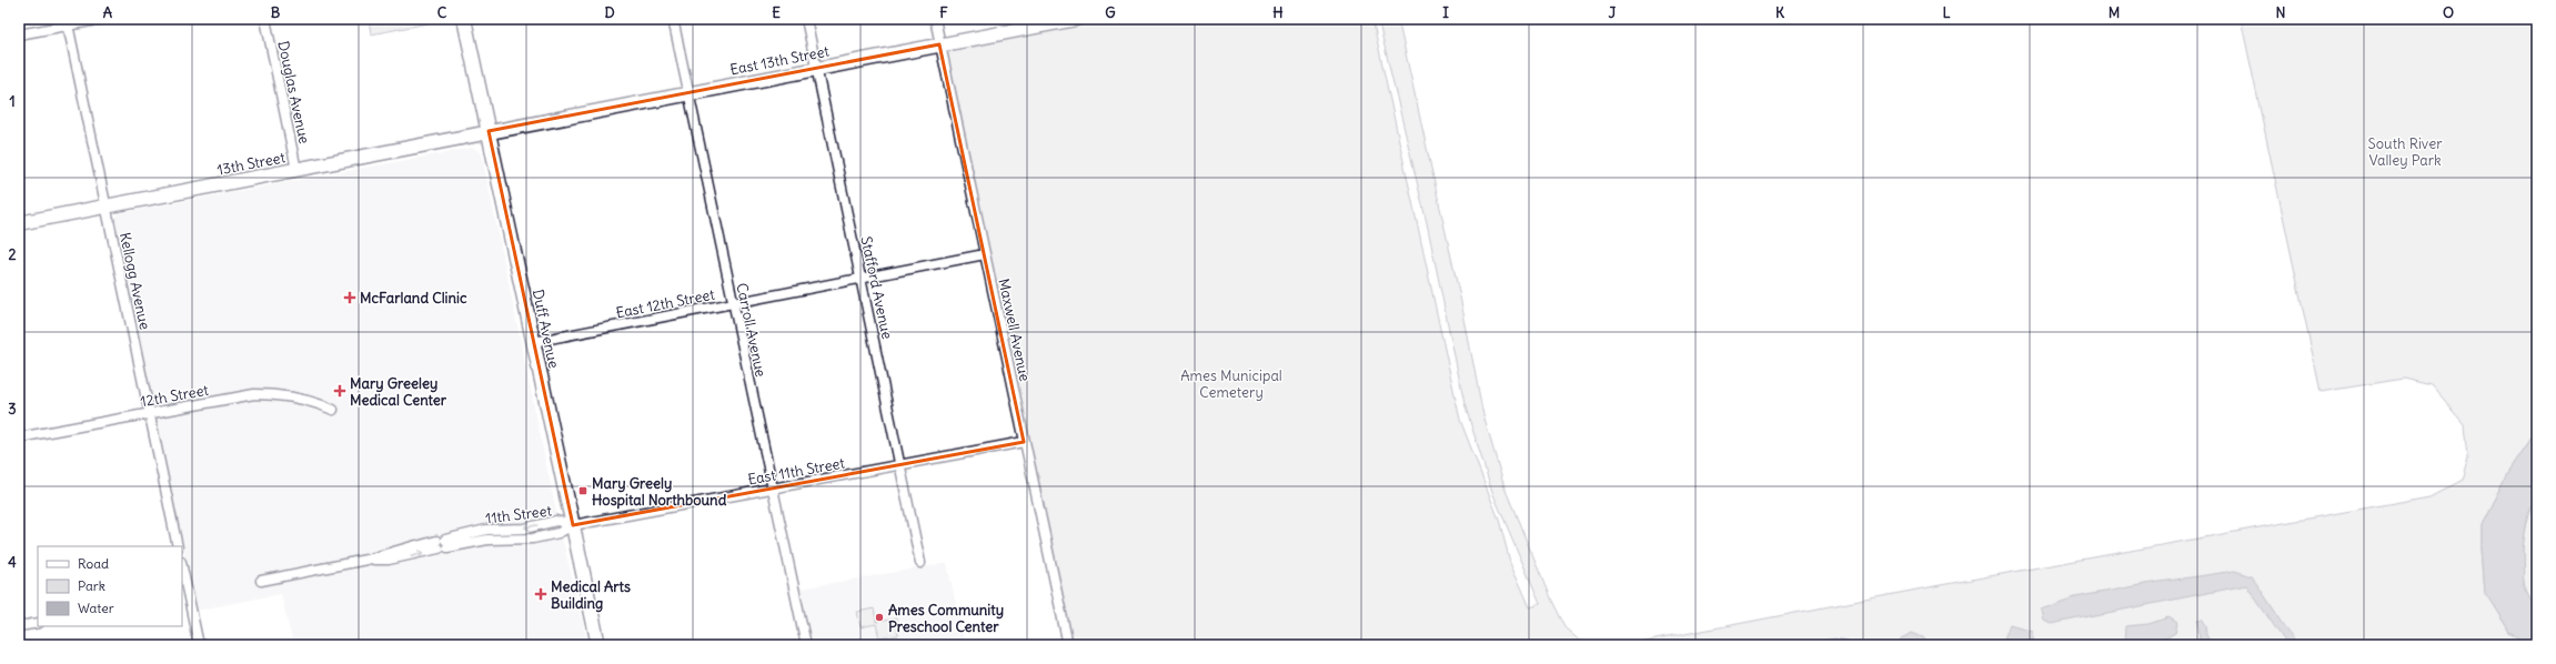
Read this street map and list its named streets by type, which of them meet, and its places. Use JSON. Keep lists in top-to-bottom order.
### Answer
{
  "streets": {
    "main road": ["East 13th Street", "13th Street", "Duff Avenue"],
    "street": [
      "Douglas Avenue",
      "Kellogg Avenue",
      "Stafford Avenue",
      "East 12th Street",
      "Carroll Avenue",
      "Maxwell Avenue",
      "12th Street",
      "East 11th Street",
      "11th Street"
    ]
  },
  "crossings": [
    ["East 13th Street", "13th Street"],
    ["East 13th Street", "Stafford Avenue"],
    ["East 13th Street", "Duff Avenue"],
    ["East 13th Street", "Carroll Avenue"],
    ["East 13th Street", "Maxwell Avenue"],
    ["Douglas Avenue", "13th Street"],
    ["13th Street", "Kellogg Avenue"],
    ["13th Street", "Duff Avenue"],
    ["Kellogg Avenue", "12th Street"],
    ["Stafford Avenue", "East 12th Street"],
    ["Stafford Avenue", "East 11th Street"],
    ["East 12th Street", "Duff Avenue"],
    ["East 12th Street", "Carroll Avenue"],
    ["East 12th Street", "Maxwell Avenue"],
    ["Duff Avenue", "East 11th Street"],
    ["Duff Avenue", "11th Street"],
    ["Carroll Avenue", "East 11th Street"],
    ["Maxwell Avenue", "East 11th Street"],
    ["East 11th Street", "11th Street"]
  ],
  "parks": ["South River Valley Park", "Ames Municipal Cemetery"],
  "places": {
    "health": ["McFarland Clinic", "Mary Greeley Medical Center", "Medical Arts Building"],
    "transit": ["Mary Greely Hospital Northbound"],
    "other": ["Ames Community Preschool Center"]
  },
  "legend": ["Road", "Park", "Water"],
  "grid": {
    "columns": [
      "A",
      "B",
      "C",
      "D",
      "E",
      "F",
      "G",
      "H",
      "I",
      "J",
      "K",
      "L",
      "M",
      "N",
      "O"
    ],
    "rows": [
      "1",
      "2",
      "3",
      "4"
    ]
  }
}
